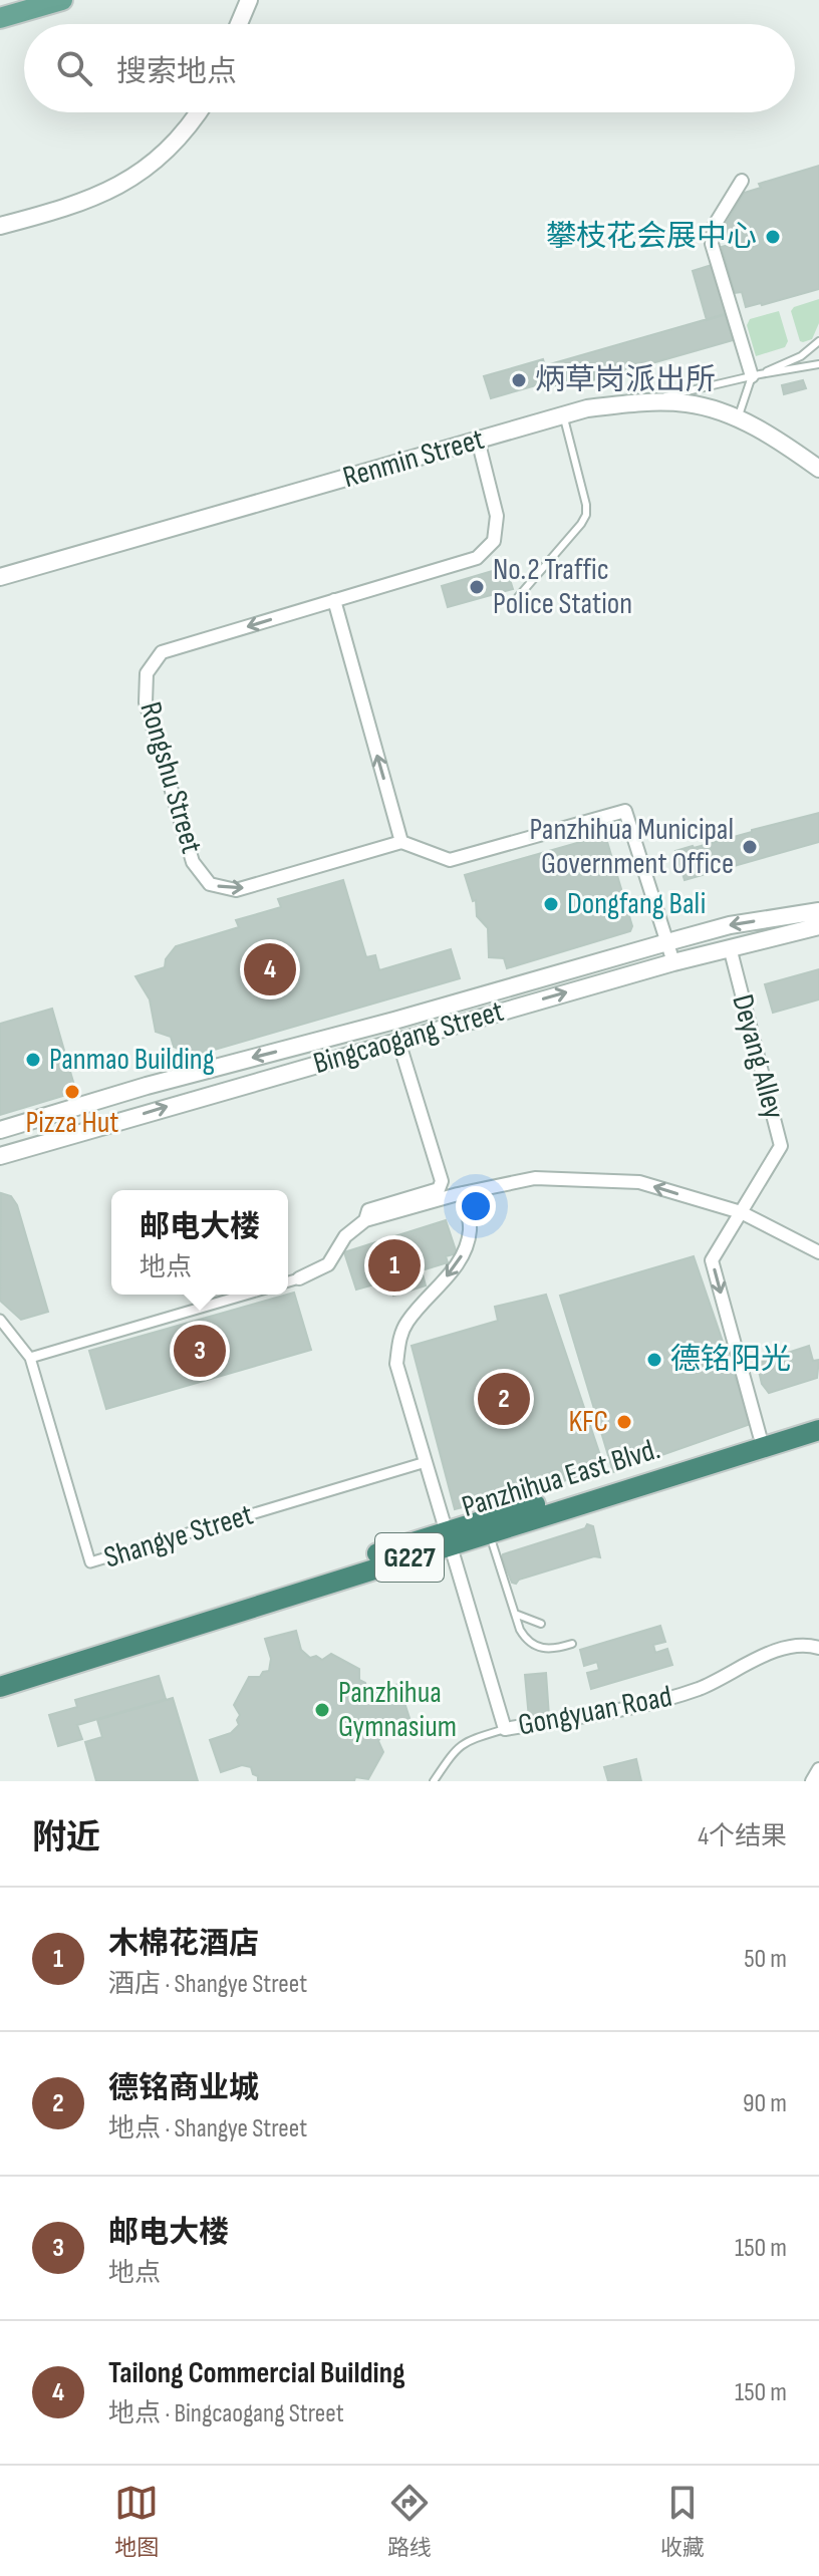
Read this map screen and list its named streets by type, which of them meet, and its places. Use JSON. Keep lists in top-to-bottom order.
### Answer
{
  "streets": {
    "highway": ["Panzhihua East Blvd.", "G227"],
    "street": [
      "Renmin Street",
      "Rongshu Street",
      "Bingcaogang Street",
      "Deyang Alley",
      "Shangye Street",
      "Gongyuan Road"
    ]
  },
  "crossings": [
    ["Renmin Street", "Rongshu Street"],
    ["Bingcaogang Street", "Deyang Alley"],
    ["Deyang Alley", "Panzhihua East Blvd."],
    ["Panzhihua East Blvd.", "Gongyuan Road"]
  ],
  "one_way": ["Deyang Alley"],
  "places": [
    "攀枝花会展中心",
    "炳草岗派出所",
    "No.2 Traffic Police Station",
    "Panzhihua Municipal Government Office",
    "Dongfang Bali",
    "Panmao Building",
    "Pizza Hut",
    "德铭阳光",
    "KFC",
    "Panzhihua Gymnasium"
  ],
  "page": {
    "search": "搜索地点",
    "pins": [
      "4",
      "1",
      "3",
      "2"
    ],
    "popup": ["邮电大楼", "地点"],
    "heading": ["附近", "4个结果"],
    "list": [
      {
        "mark": "1",
        "name": "木棉花酒店",
        "note": "酒店 · Shangye Street",
        "value": "50 m"
      },
      {
        "mark": "2",
        "name": "德铭商业城",
        "note": "地点 · Shangye Street",
        "value": "90 m"
      },
      {
        "mark": "3",
        "name": "邮电大楼",
        "note": "地点",
        "value": "150 m"
      },
      {
        "mark": "4",
        "name": "Tailong Commercial Building",
        "note": "地点 · Bingcaogang Street",
        "value": "150 m"
      }
    ],
    "nav": ["地图", "路线", "收藏"]
  }
}
